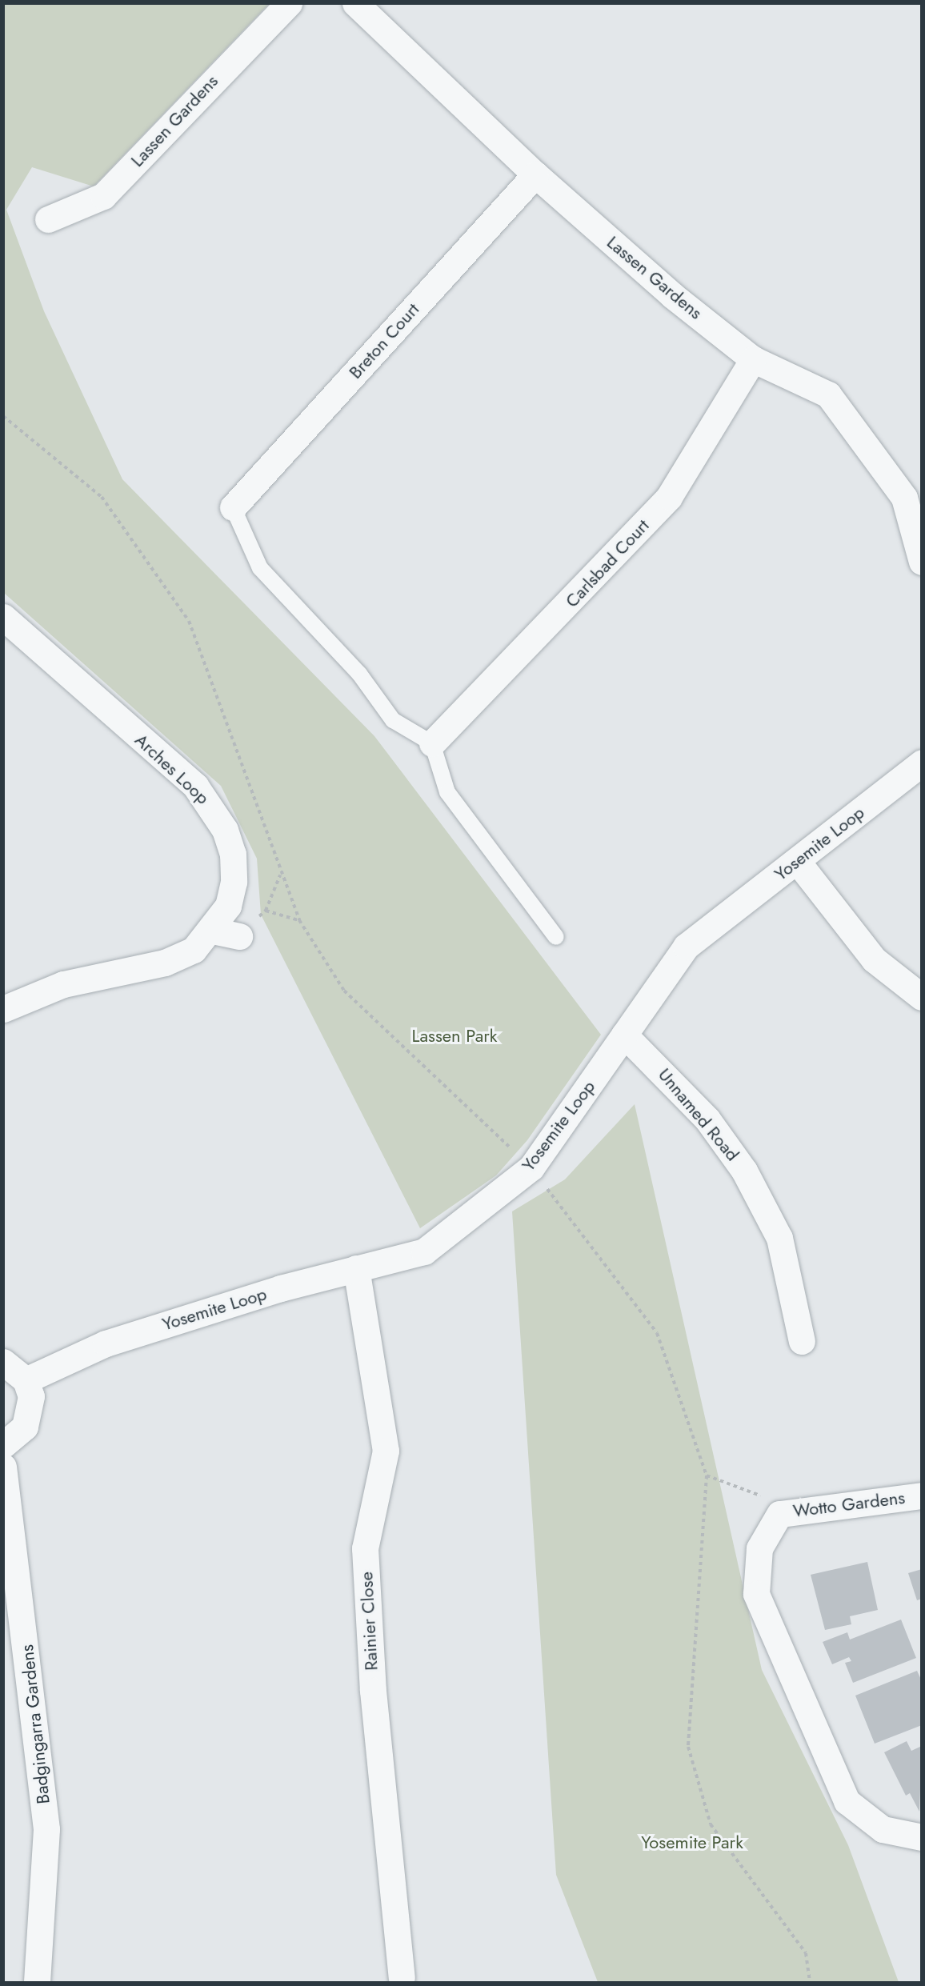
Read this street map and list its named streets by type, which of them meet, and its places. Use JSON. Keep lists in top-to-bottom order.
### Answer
{
  "streets": {
    "street": [
      "Lassen Gardens",
      "Breton Court",
      "Carlsbad Court",
      "Arches Loop",
      "Yosemite Loop",
      "Unnamed Road",
      "Wotto Gardens",
      "Rainier Close",
      "Badgingarra Gardens"
    ]
  },
  "crossings": [
    ["Lassen Gardens", "Breton Court"],
    ["Lassen Gardens", "Carlsbad Court"],
    ["Yosemite Loop", "Unnamed Road"],
    ["Yosemite Loop", "Rainier Close"]
  ],
  "parks": ["Lassen Park", "Yosemite Park"]
}
